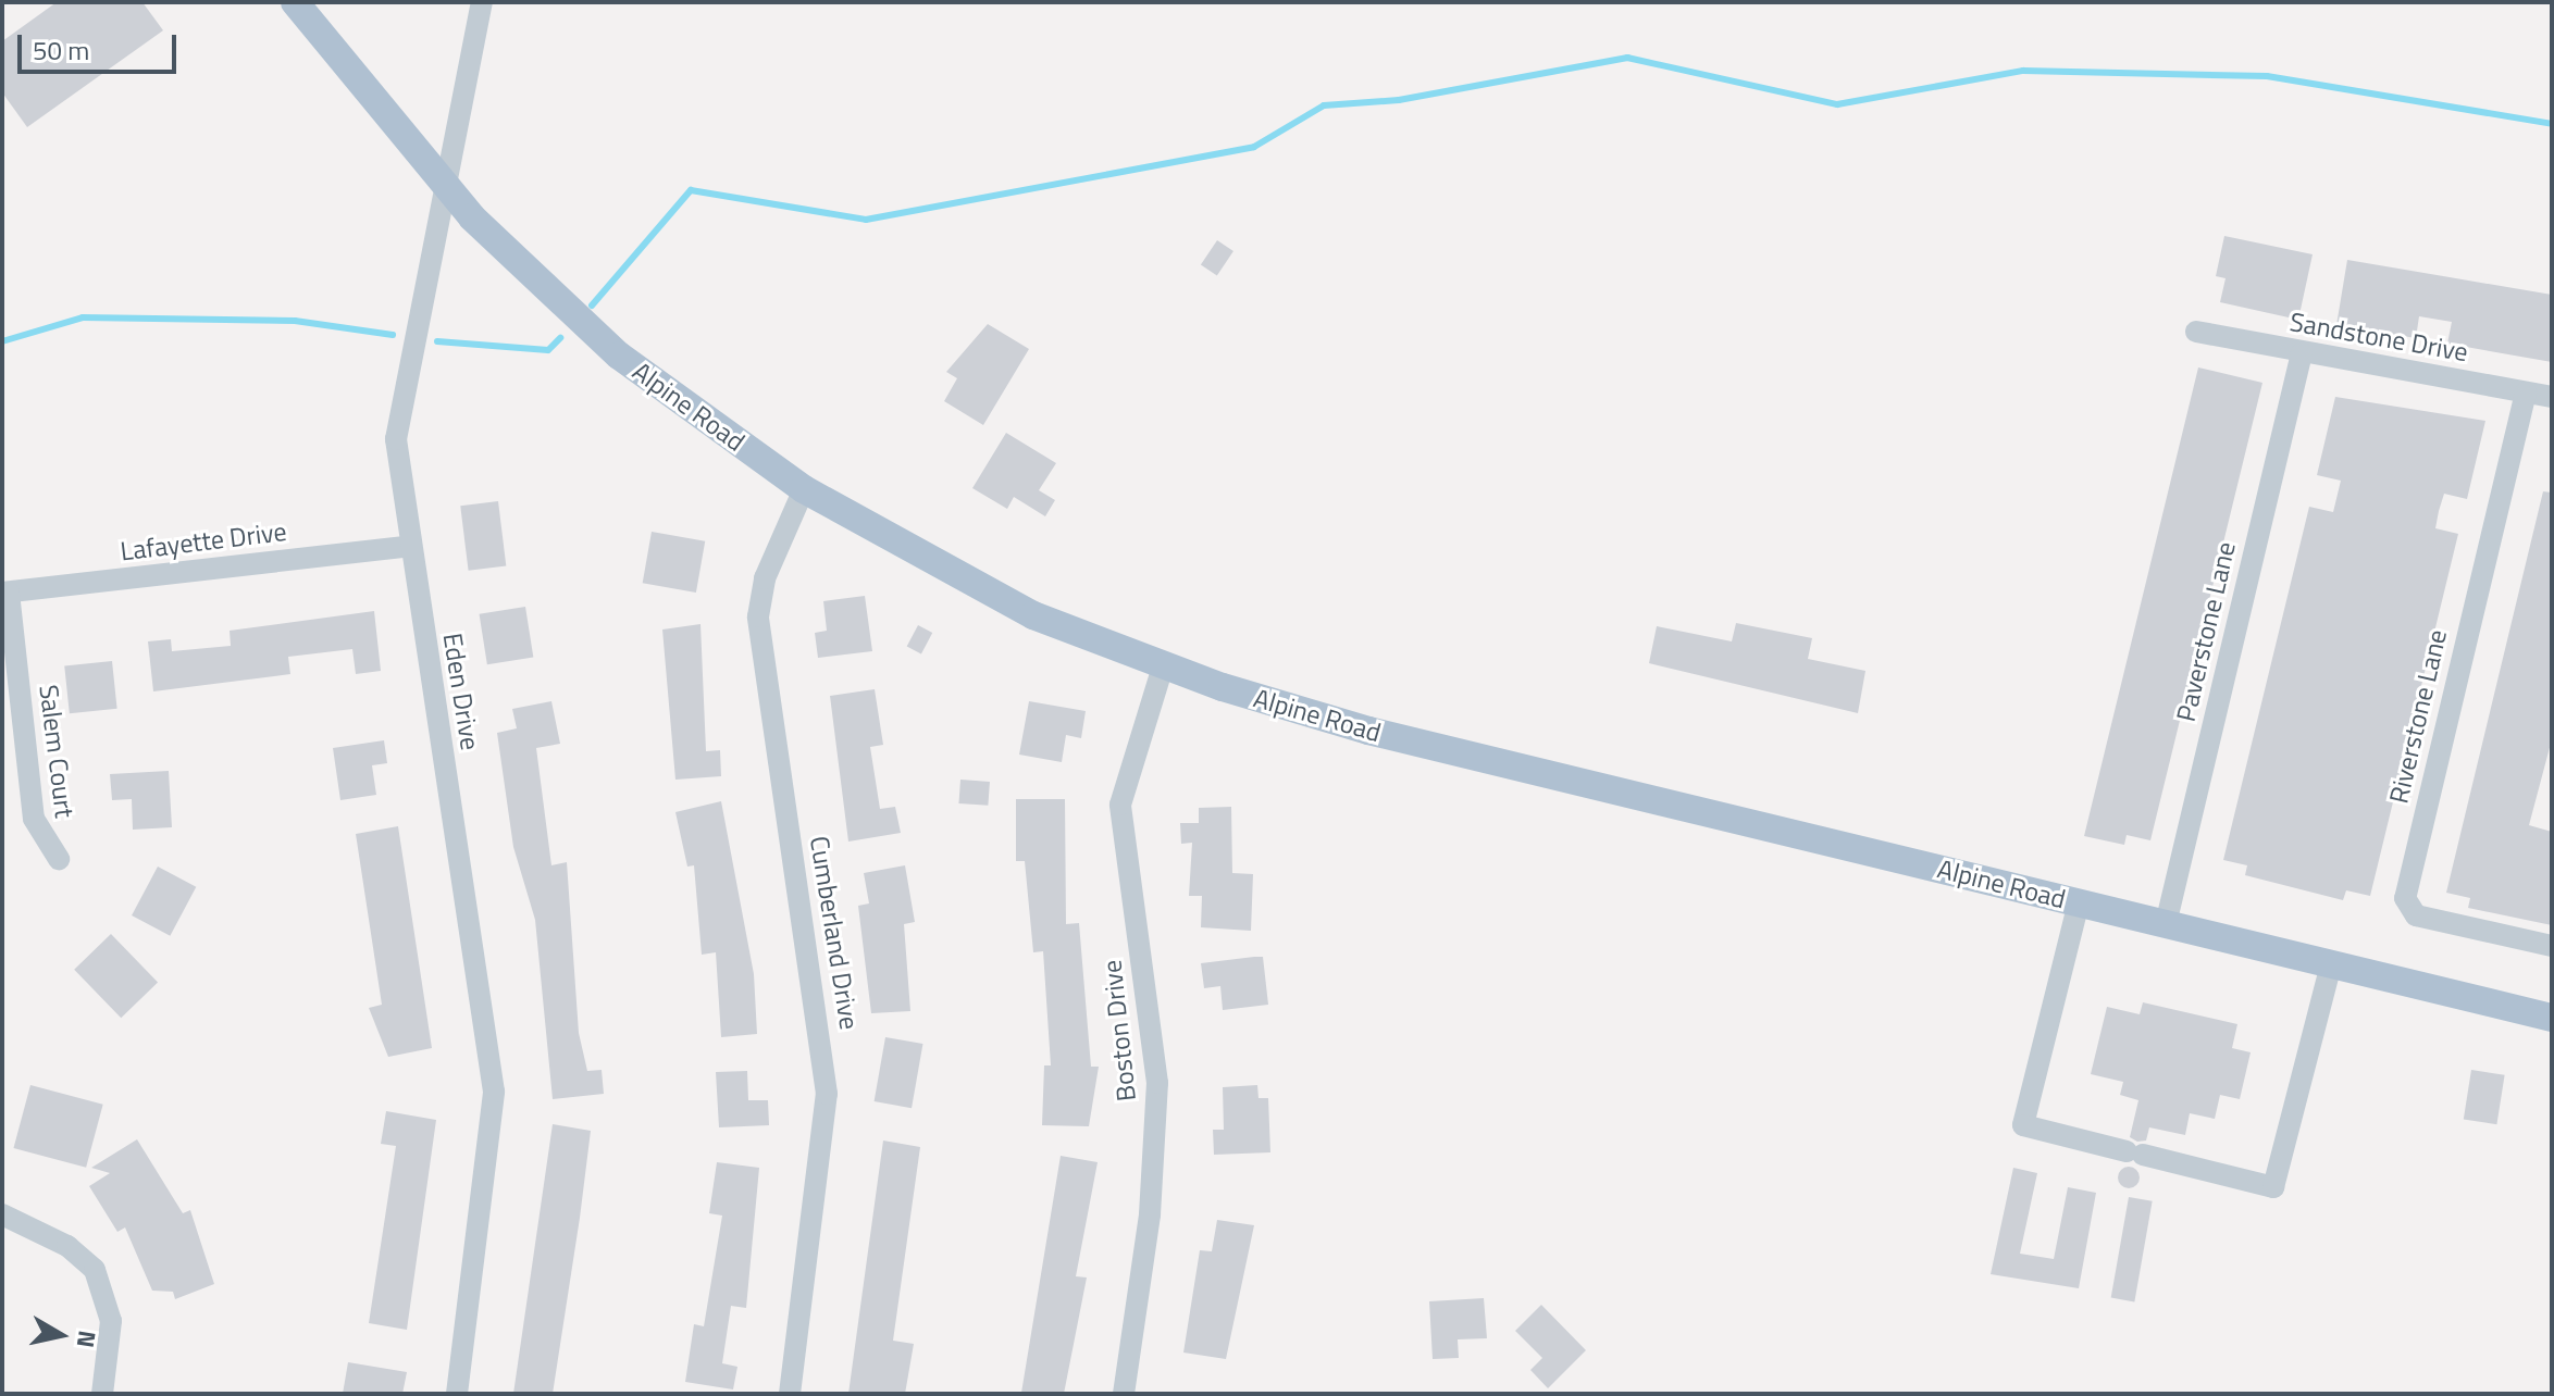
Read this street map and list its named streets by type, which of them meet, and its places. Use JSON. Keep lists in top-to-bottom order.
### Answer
{
  "streets": {
    "main road": ["Alpine Road"],
    "street": [
      "Sandstone Drive",
      "Lafayette Drive",
      "Paverstone Lane",
      "Eden Drive",
      "Riverstone Lane",
      "Salem Court",
      "Cumberland Drive",
      "Boston Drive"
    ]
  },
  "crossings": [
    ["Sandstone Drive", "Paverstone Lane"],
    ["Sandstone Drive", "Riverstone Lane"],
    ["Alpine Road", "Paverstone Lane"],
    ["Alpine Road", "Eden Drive"],
    ["Alpine Road", "Cumberland Drive"],
    ["Alpine Road", "Boston Drive"],
    ["Lafayette Drive", "Eden Drive"],
    ["Lafayette Drive", "Salem Court"]
  ],
  "scale_bar": "50 m",
  "north": "right"
}
